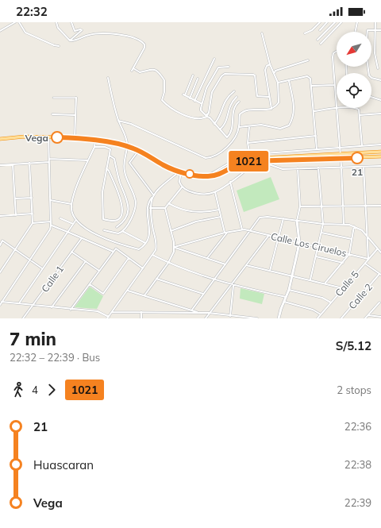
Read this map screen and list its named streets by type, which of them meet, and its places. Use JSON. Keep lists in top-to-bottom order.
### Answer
{
  "streets": {
    "street": [
      "Calle Los Ciruelos",
      "Calle 1",
      "Calle 5",
      "Calle 2"
    ]
  },
  "crossings": [
    ["Calle Los Ciruelos", "Calle 5"]
  ],
  "places": ["Vega", "21"],
  "lines": ["bus line 1021"],
  "north": "bottom left",
  "page": {
    "status": "22:32",
    "on_map": "1021",
    "heading": ["7 min", "22:32 – 22:39 · Bus", "S/5.12"],
    "legs": ["4", "1021", "2 stops"],
    "list": [
      {
        "name": "21",
        "value": "22:36"
      },
      {
        "name": "Huascaran",
        "value": "22:38"
      },
      {
        "name": "Vega",
        "value": "22:39"
      }
    ]
  }
}
